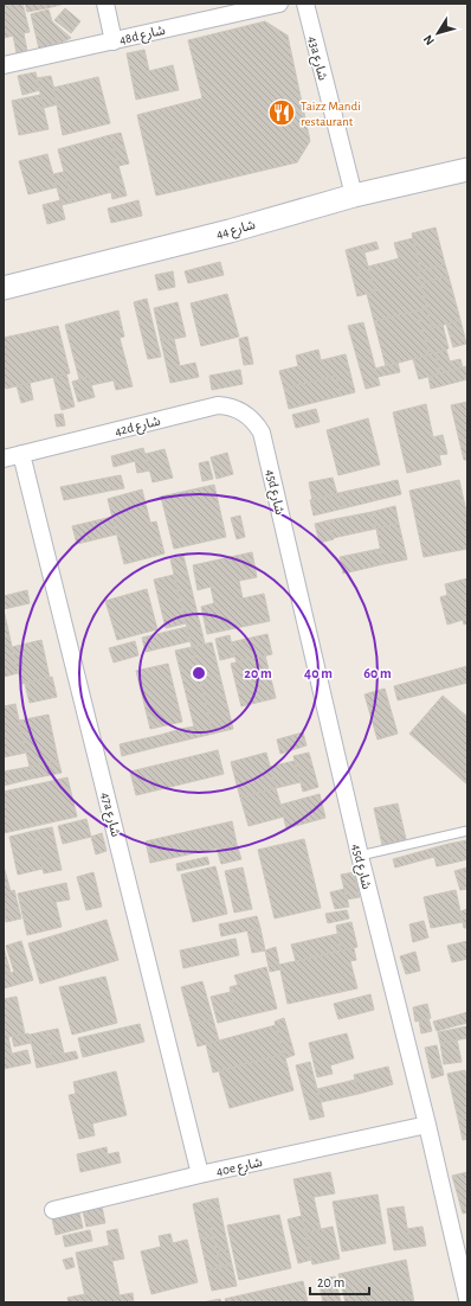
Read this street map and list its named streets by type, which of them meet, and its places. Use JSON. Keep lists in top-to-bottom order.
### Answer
{
  "streets": {
    "street": [
      "48d شارع",
      "43a شارع",
      "شارع 44",
      "42d شارع",
      "45d شارع",
      "47a شارع",
      "40e شارع"
    ]
  },
  "crossings": [
    ["43a شارع", "شارع 44"],
    ["42d شارع", "45d شارع"],
    ["42d شارع", "47a شارع"],
    ["45d شارع", "40e شارع"],
    ["47a شارع", "40e شارع"]
  ],
  "places": {
    "restaurant": ["Taizz Mandi restaurant"]
  },
  "scale_bar": "20 m",
  "north": "bottom left",
  "rings": ["20 m", "40 m", "60 m"]
}
